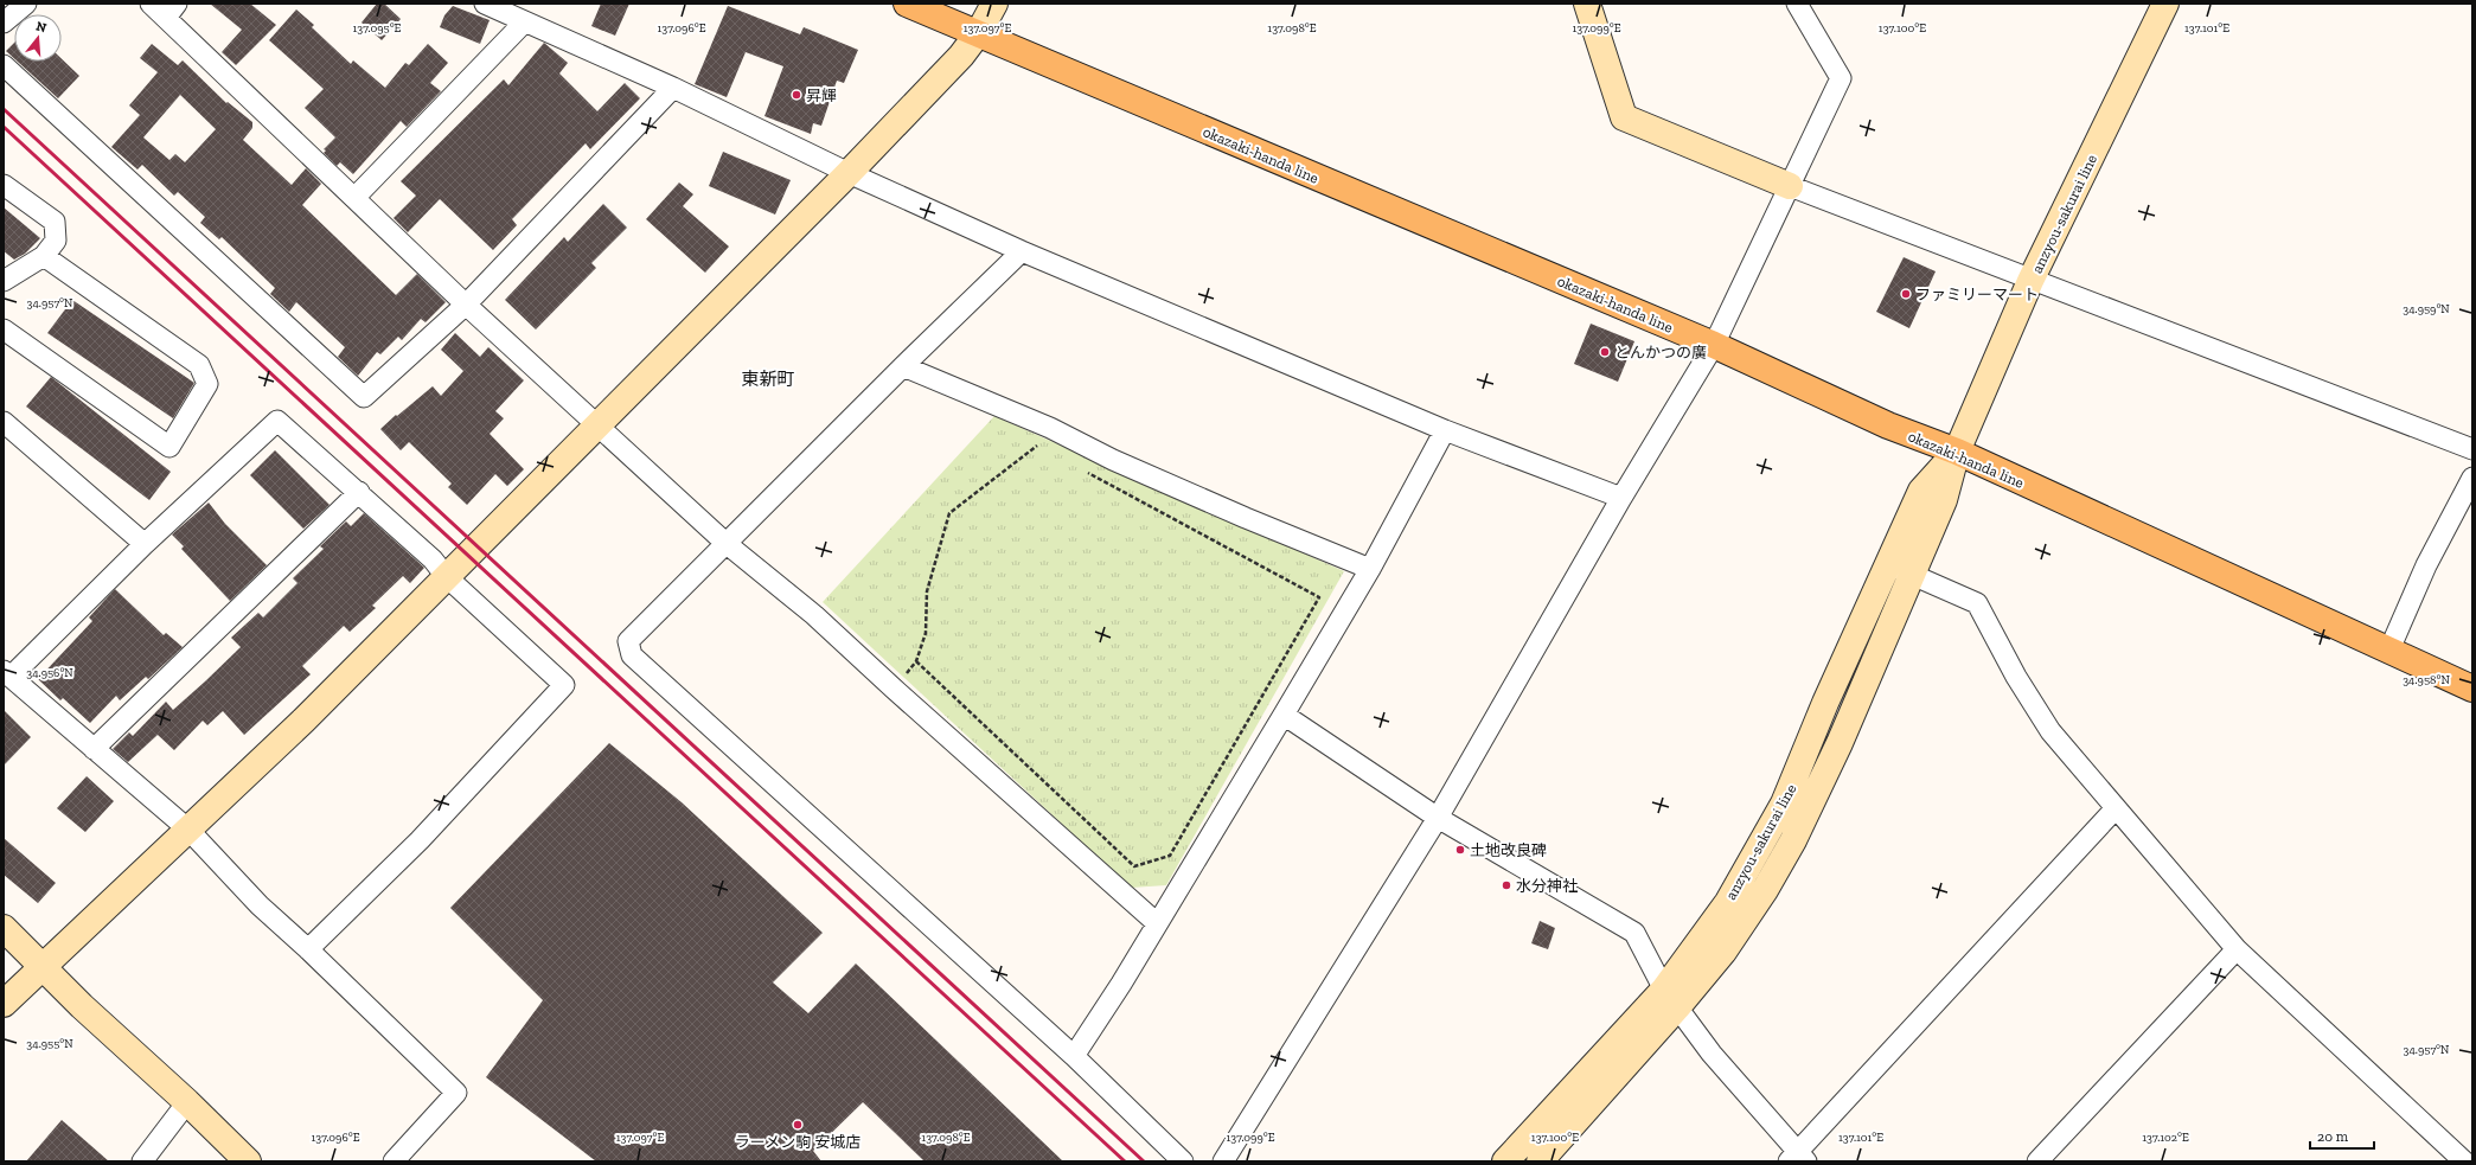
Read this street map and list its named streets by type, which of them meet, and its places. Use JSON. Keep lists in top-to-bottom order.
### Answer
{
  "streets": {
    "main road": ["okazaki-handa line"],
    "street": ["anzyou-sakurai line"]
  },
  "crossings": [
    ["okazaki-handa line", "anzyou-sakurai line"]
  ],
  "districts": ["東新町"],
  "places": [
    "昇輝",
    "ファミリーマート",
    "とんかつの廣",
    "土地改良碑",
    "水分神社",
    "ラーメン駒 安城店"
  ],
  "scale_bar": "20 m",
  "north": "top",
  "coordinates": [
    "137.095°E",
    "137.096°E",
    "137.097°E",
    "137.098°E",
    "137.099°E",
    "137.100°E",
    "137.101°E",
    "34.957°N",
    "34.959°N",
    "34.956°N",
    "34.958°N",
    "34.955°N",
    "137.102°E"
  ]
}
